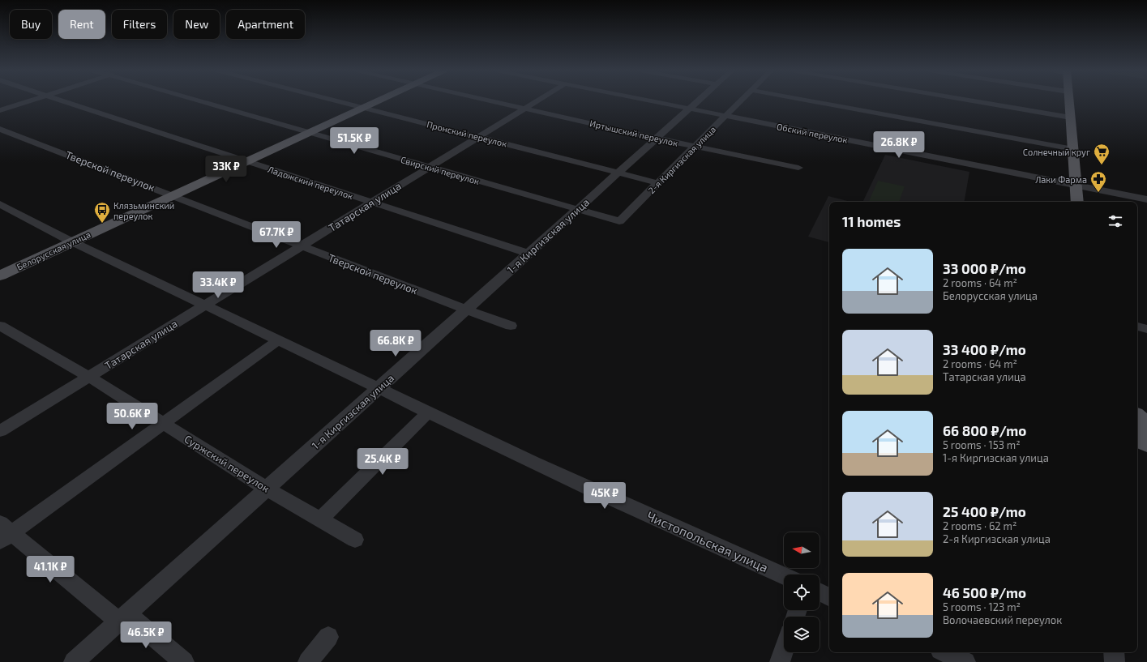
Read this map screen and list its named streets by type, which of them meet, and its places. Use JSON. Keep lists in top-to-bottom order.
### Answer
{
  "streets": {
    "main road": ["Белорусская улица"],
    "street": [
      "Иртышский переулок",
      "Обский переулок",
      "Пронский переулок",
      "2-я Киргизская улица",
      "Свирский переулок",
      "Тверской переулок",
      "Ладожский переулок",
      "Татарская улица",
      "1-я Киргизская улица",
      "Суржский переулок",
      "Чистопольская улица"
    ]
  },
  "crossings": [
    ["Иртышский переулок", "2-я Киргизская улица"],
    ["Иртышский переулок", "Татарская улица"],
    ["Иртышский переулок", "1-я Киргизская улица"],
    ["Обский переулок", "2-я Киргизская улица"],
    ["Обский переулок", "1-я Киргизская улица"],
    ["Пронский переулок", "2-я Киргизская улица"],
    ["Пронский переулок", "Татарская улица"],
    ["Пронский переулок", "1-я Киргизская улица"],
    ["Пронский переулок", "Белорусская улица"],
    ["2-я Киргизская улица", "Свирский переулок"],
    ["Свирский переулок", "Татарская улица"],
    ["Свирский переулок", "1-я Киргизская улица"],
    ["Свирский переулок", "Белорусская улица"],
    ["Тверской переулок", "Татарская улица"],
    ["Тверской переулок", "1-я Киргизская улица"],
    ["Тверской переулок", "Белорусская улица"],
    ["Ладожский переулок", "Татарская улица"],
    ["Ладожский переулок", "1-я Киргизская улица"],
    ["Ладожский переулок", "Белорусская улица"],
    ["Татарская улица", "Суржский переулок"],
    ["1-я Киргизская улица", "Суржский переулок"]
  ],
  "places": {
    "supermarket": ["Солнечный круг"],
    "pharmacy": ["Лаки Фарма"],
    "bus stop": ["Клязьминский переулок"]
  },
  "north": "left",
  "page": {
    "chip": [
      "Buy",
      "Rent",
      "Filters",
      "New",
      "Apartment"
    ],
    "price": [
      "51.5K ₽",
      "26.8K ₽",
      "33K ₽",
      "67.7K ₽",
      "33.4K ₽",
      "66.8K ₽",
      "50.6K ₽",
      "25.4K ₽",
      "45K ₽",
      "41.1K ₽",
      "46.5K ₽"
    ],
    "heading": "11 homes",
    "list": [
      {
        "name": "33 000 ₽/mo",
        "note": "2 rooms · 64 m² · Белорусская улица"
      },
      {
        "name": "33 400 ₽/mo",
        "note": "2 rooms · 64 m² · Татарская улица"
      },
      {
        "name": "66 800 ₽/mo",
        "note": "5 rooms · 153 m² · 1-я Киргизская улица"
      },
      {
        "name": "25 400 ₽/mo",
        "note": "2 rooms · 62 m² · 2-я Киргизская улица"
      },
      {
        "name": "46 500 ₽/mo",
        "note": "5 rooms · 123 m² · Волочаевский переулок"
      }
    ]
  }
}
